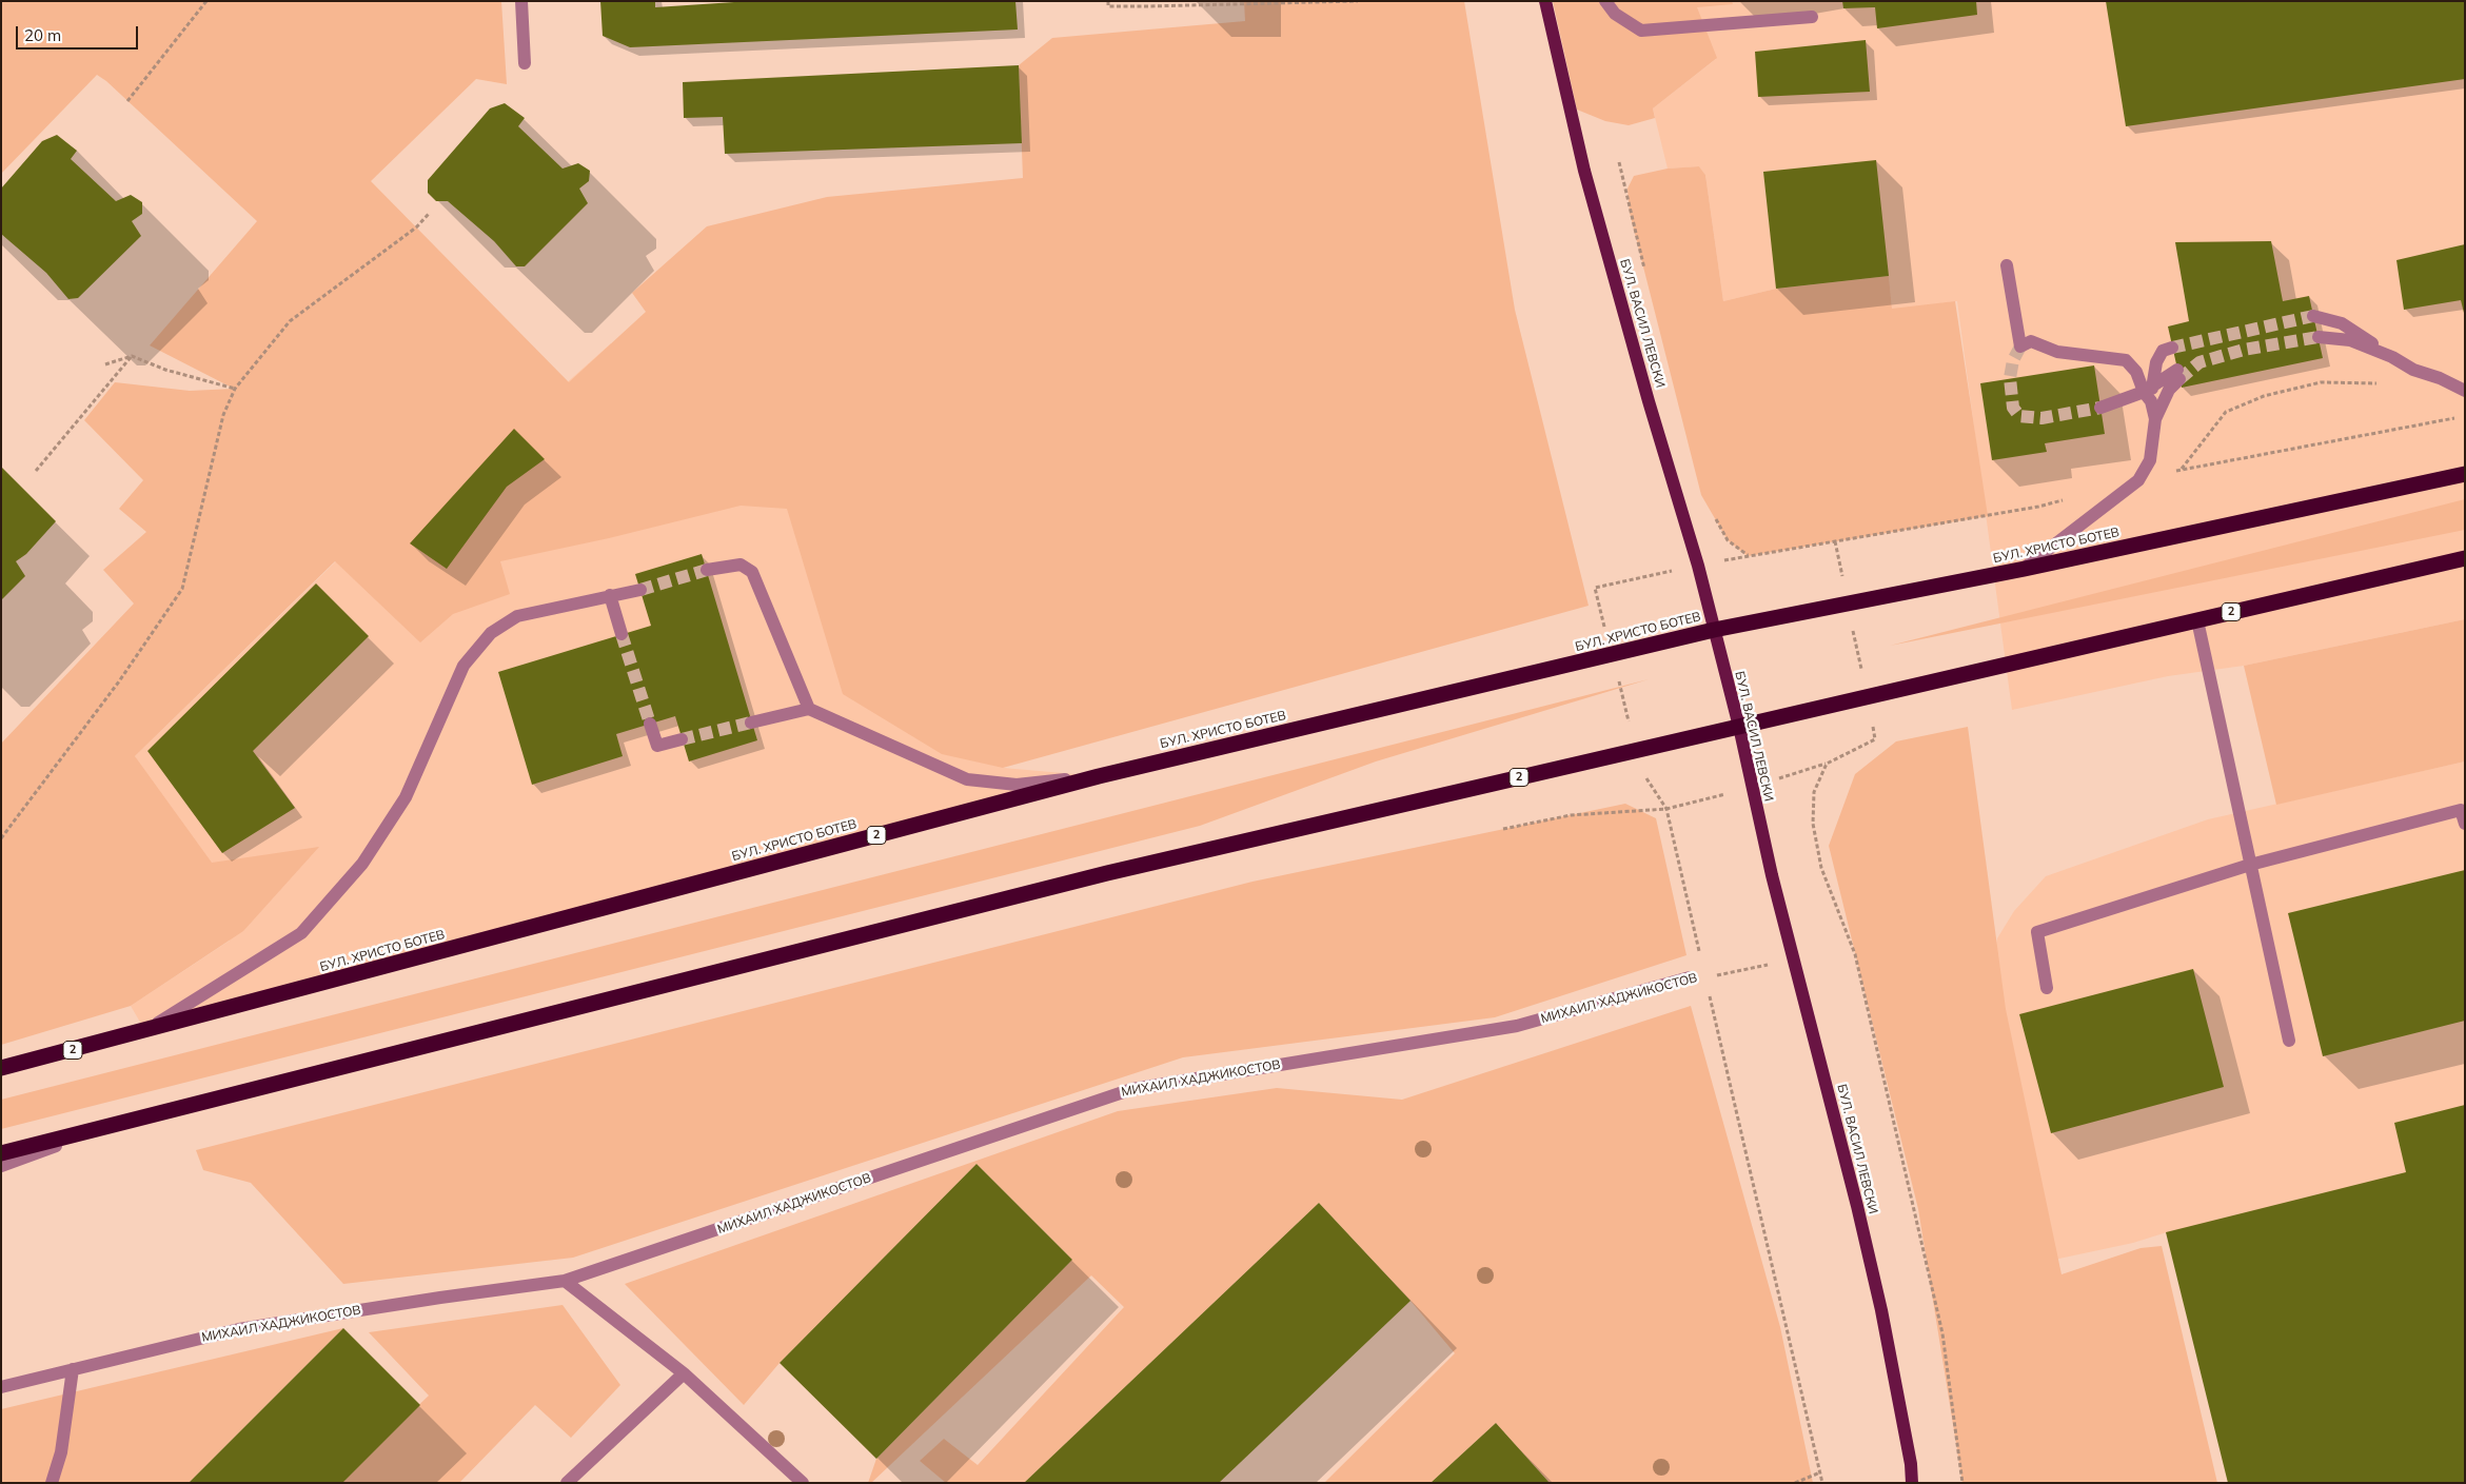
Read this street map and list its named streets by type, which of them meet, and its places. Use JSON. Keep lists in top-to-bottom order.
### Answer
{
  "streets": {
    "highway": ["БУЛ. ХРИСТО БОТЕВ", "2"],
    "main road": ["БУЛ. ВАСИЛ ЛЕВСКИ"],
    "street": ["МИХАИЛ ХАДЖИКОСТОВ"]
  },
  "crossings": [
    ["БУЛ. ВАСИЛ ЛЕВСКИ", "БУЛ. ХРИСТО БОТЕВ"],
    ["БУЛ. ВАСИЛ ЛЕВСКИ", "2"],
    ["БУЛ. ВАСИЛ ЛЕВСКИ", "МИХАИЛ ХАДЖИКОСТОВ"]
  ],
  "scale_bar": "20 m"
}
